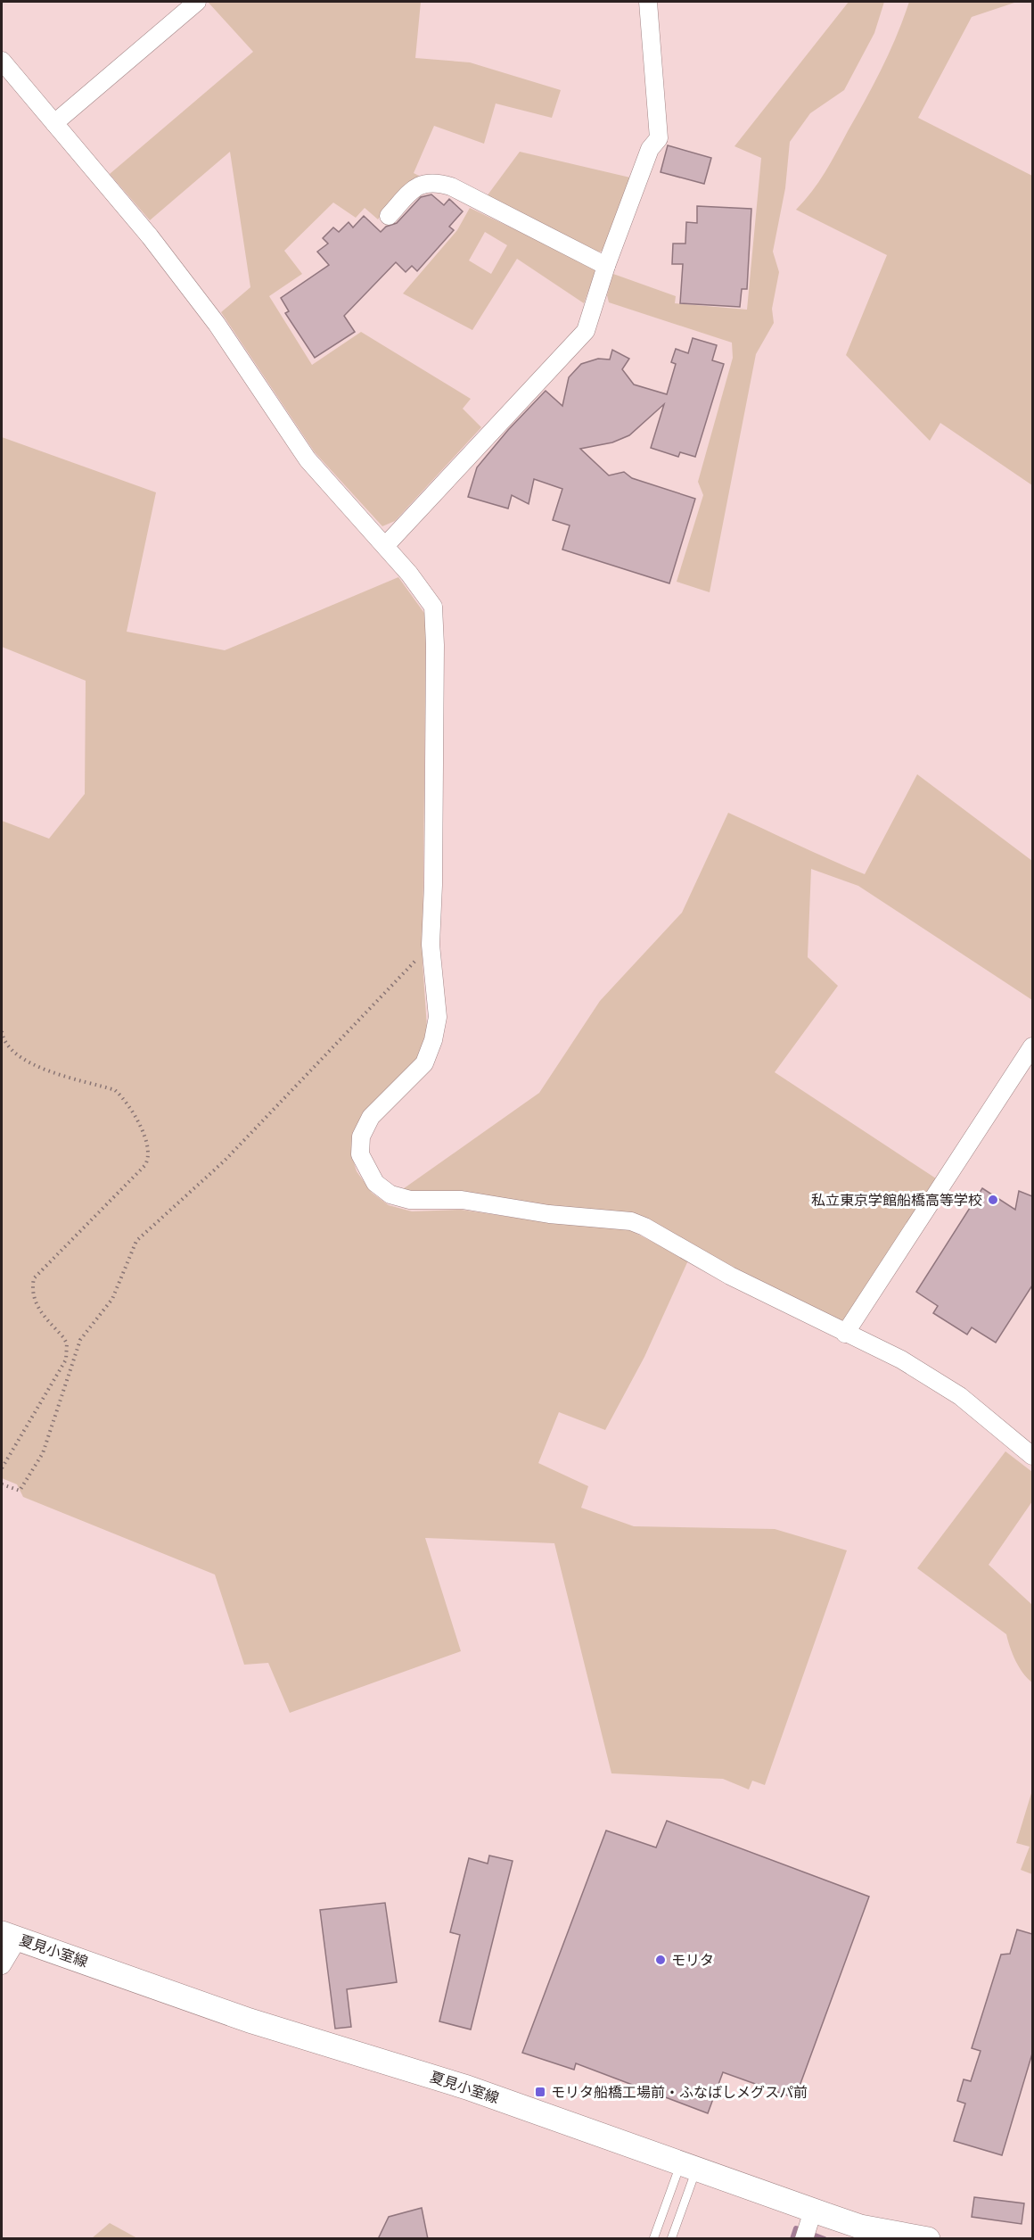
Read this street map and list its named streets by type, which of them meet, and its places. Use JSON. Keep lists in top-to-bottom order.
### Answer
{
  "streets": {
    "main road": ["夏見小室線"]
  },
  "places": {
    "other": ["私立東京学館船橋高等学校", "モリタ"],
    "transit": ["モリタ船橋工場前・ふなばしメグスパ前"]
  }
}
